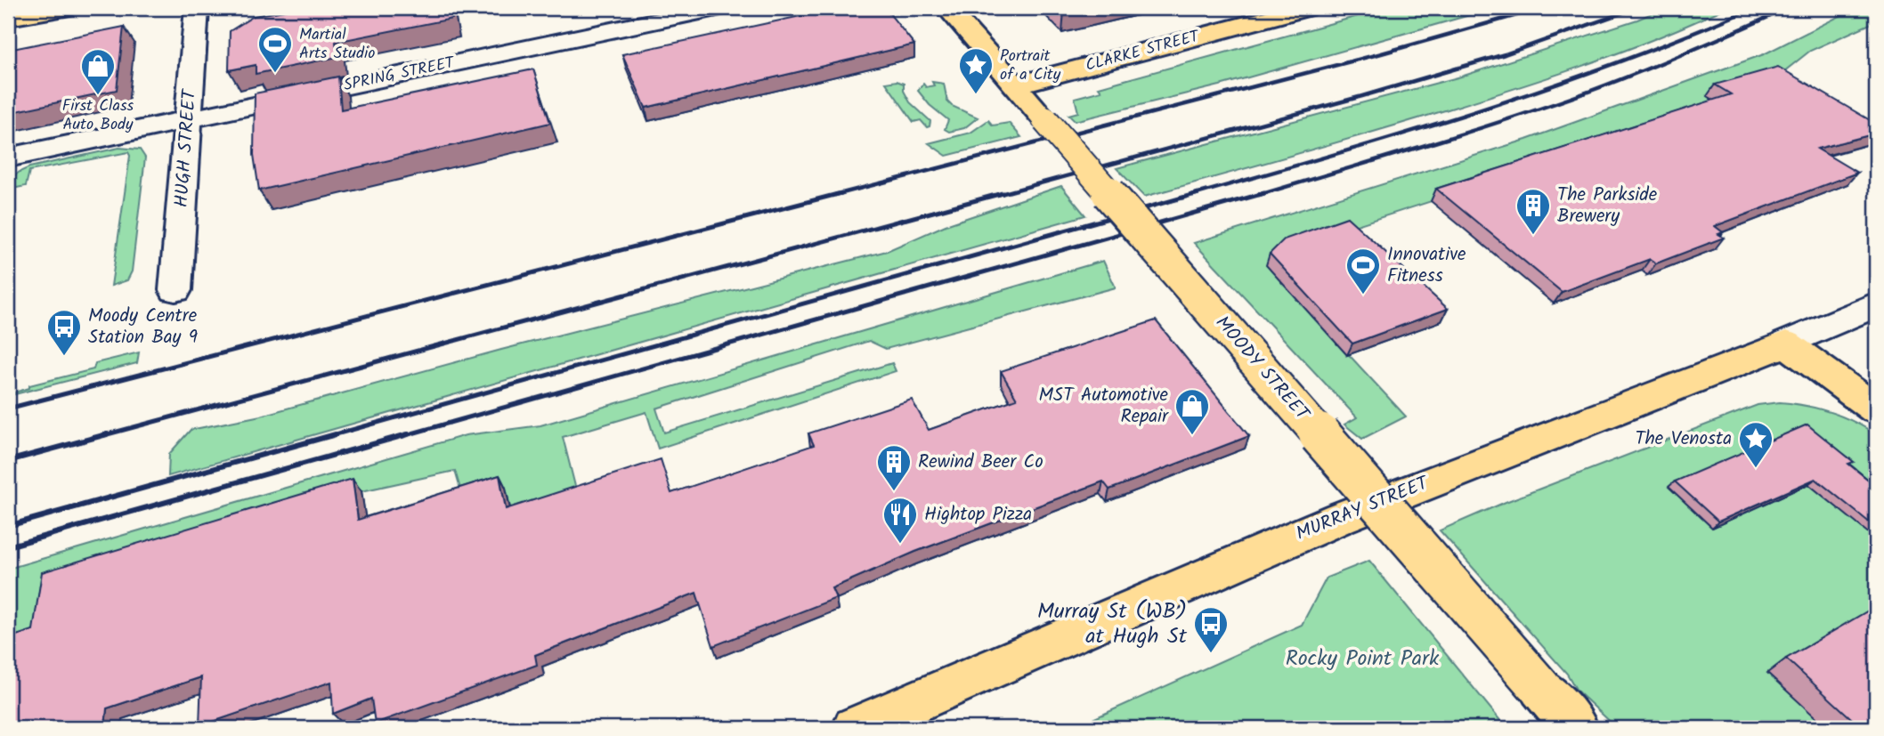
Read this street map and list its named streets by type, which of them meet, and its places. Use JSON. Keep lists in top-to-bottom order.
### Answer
{
  "streets": {
    "main road": ["CLARKE STREET", "MOODY STREET", "MURRAY STREET"],
    "street": ["SPRING STREET", "HUGH STREET"]
  },
  "crossings": [
    ["CLARKE STREET", "MOODY STREET"],
    ["SPRING STREET", "HUGH STREET"]
  ],
  "parks": ["Rocky Point Park"],
  "places": {
    "sports": ["Martial Arts Studio", "Innovative Fitness"],
    "place": ["Portrait of a City", "The Venosta"],
    "shop": ["First Class Auto Body", "MST Automotive Repair"],
    "building": ["The Parkside Brewery", "Rewind Beer Co"],
    "bus stop": ["Moody Centre Station Bay 9", "Murray St (WB) at Hugh St"],
    "restaurant": ["Hightop Pizza"]
  }
}
